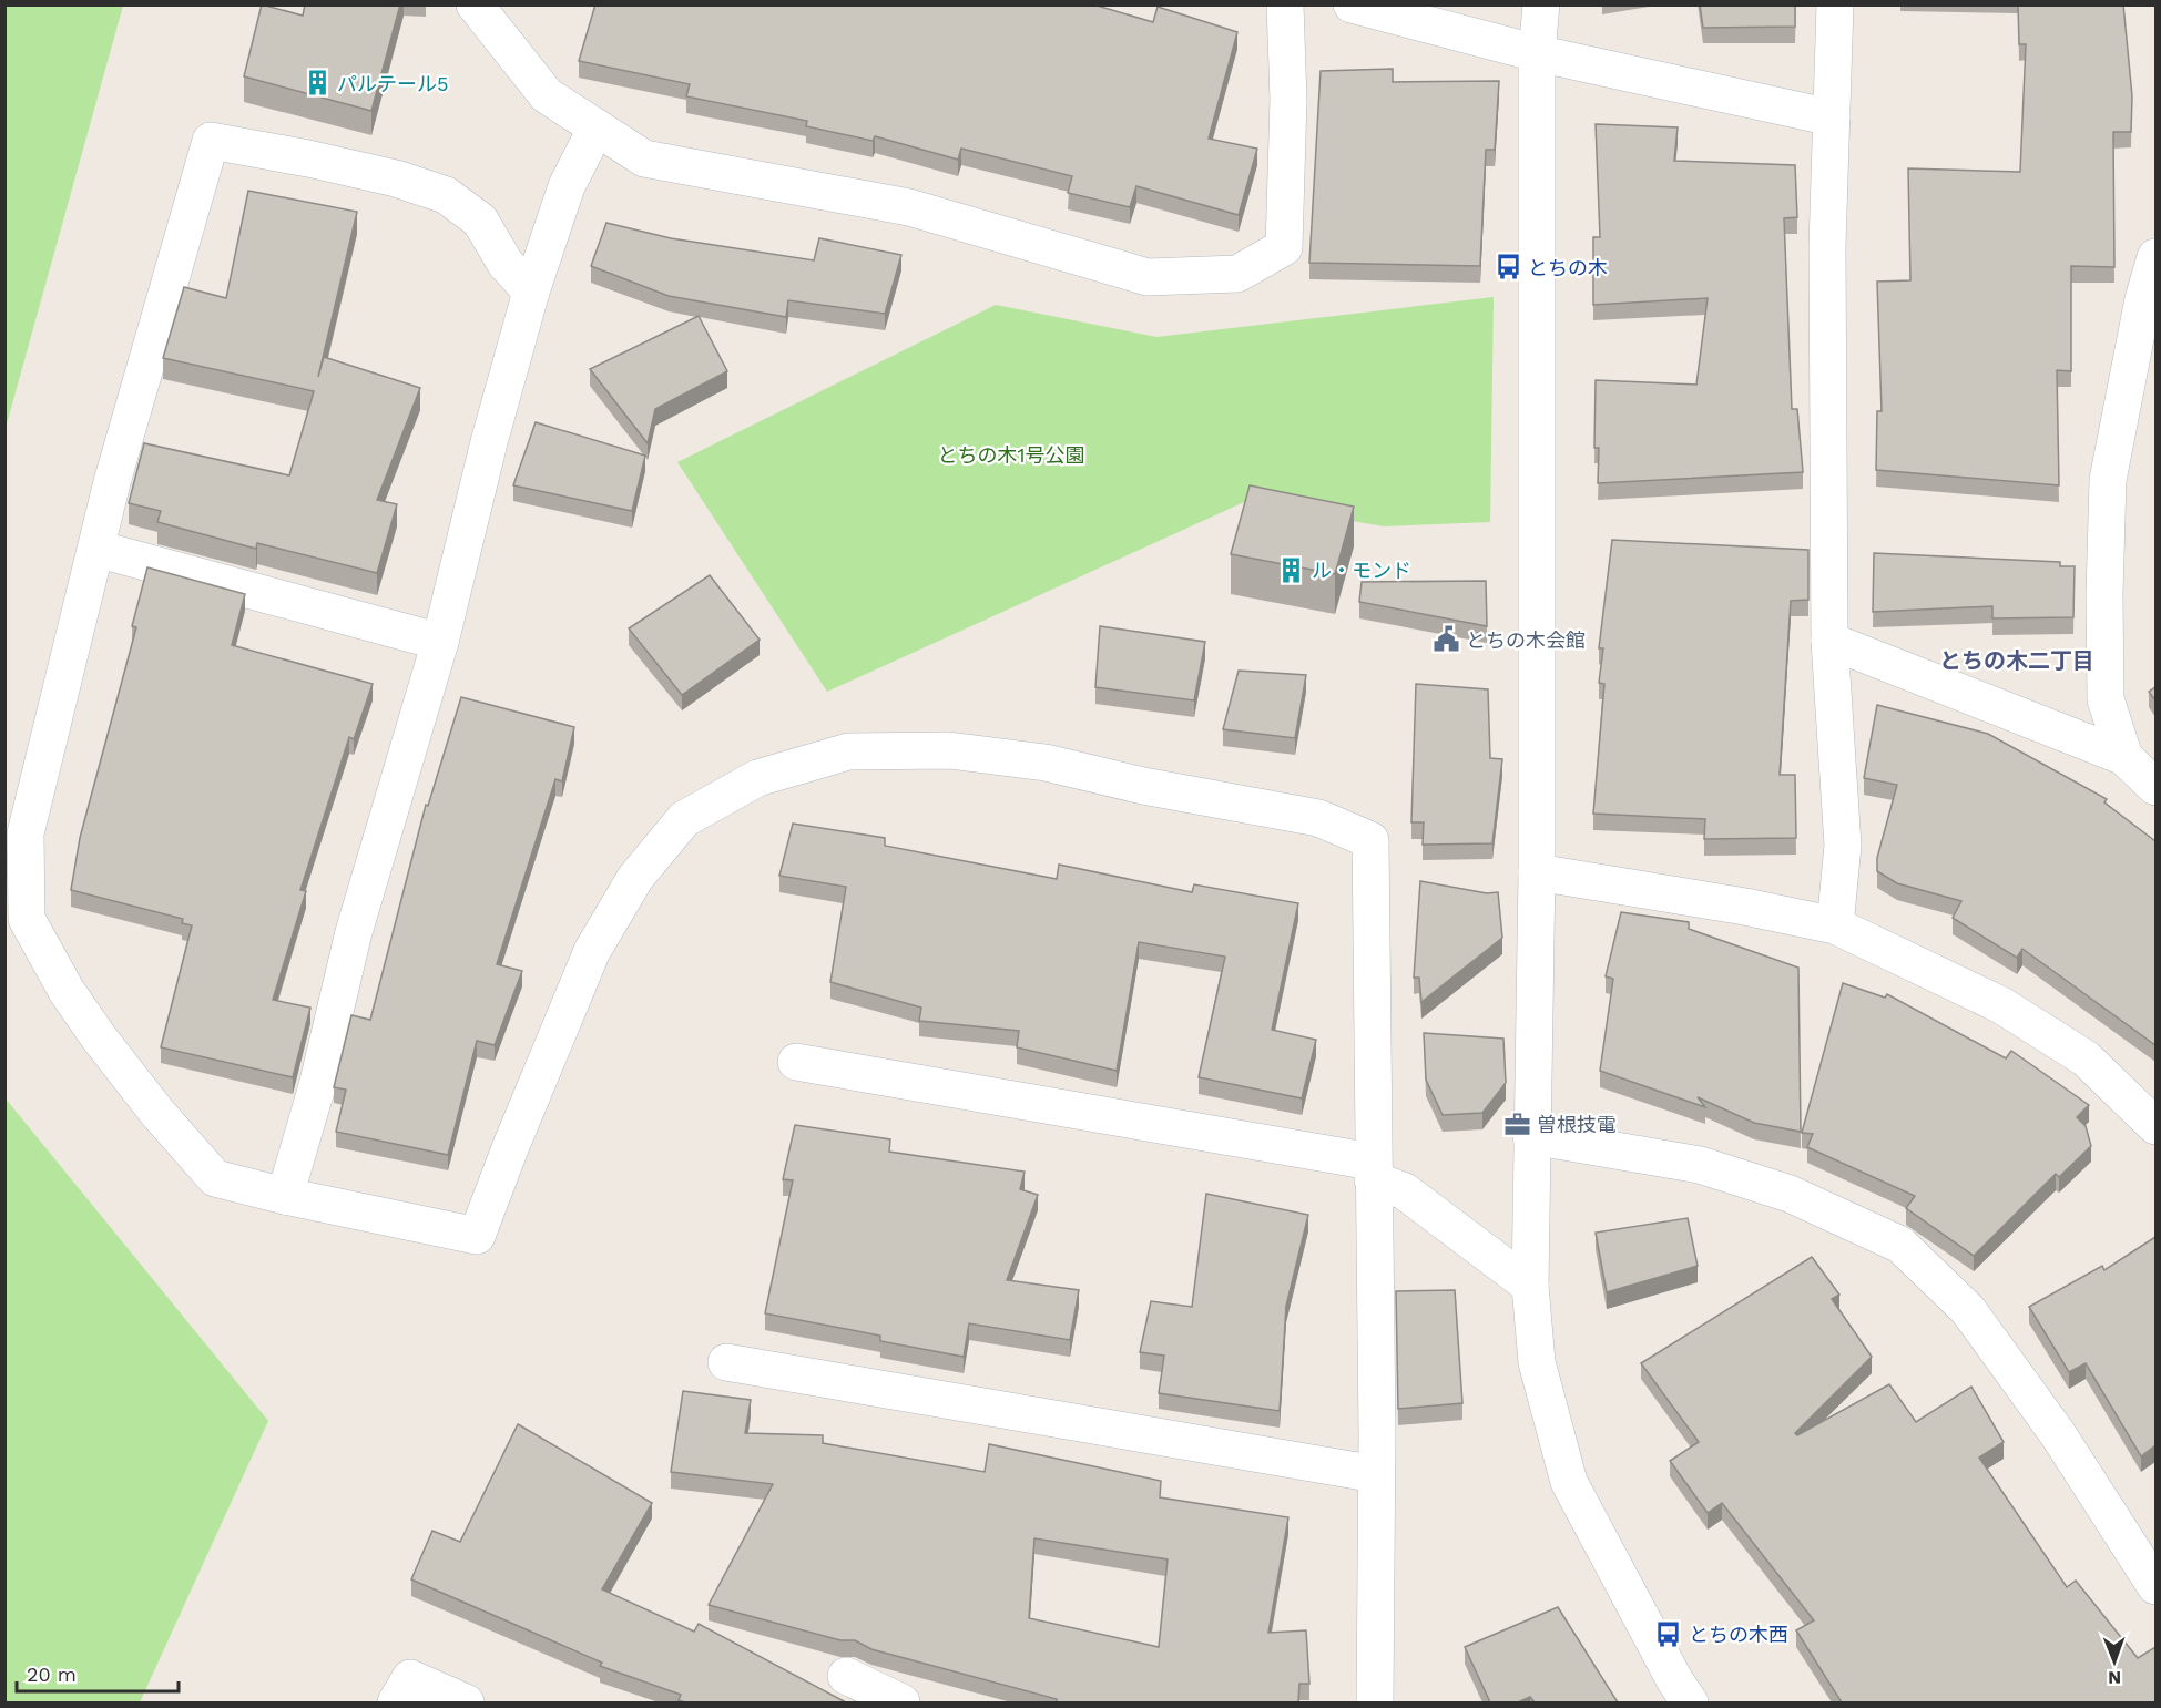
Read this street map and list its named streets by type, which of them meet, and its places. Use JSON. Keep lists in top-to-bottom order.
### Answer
{
  "districts": ["とちの木二丁目"],
  "parks": ["とちの木1号公園"],
  "places": {
    "building": ["パルテール5", "ル・モンド"],
    "bus stop": ["とちの木", "とちの木西"],
    "public building": ["とちの木会館"],
    "office": ["曽根技電"]
  },
  "scale_bar": "20 m",
  "north": "bottom"
}
